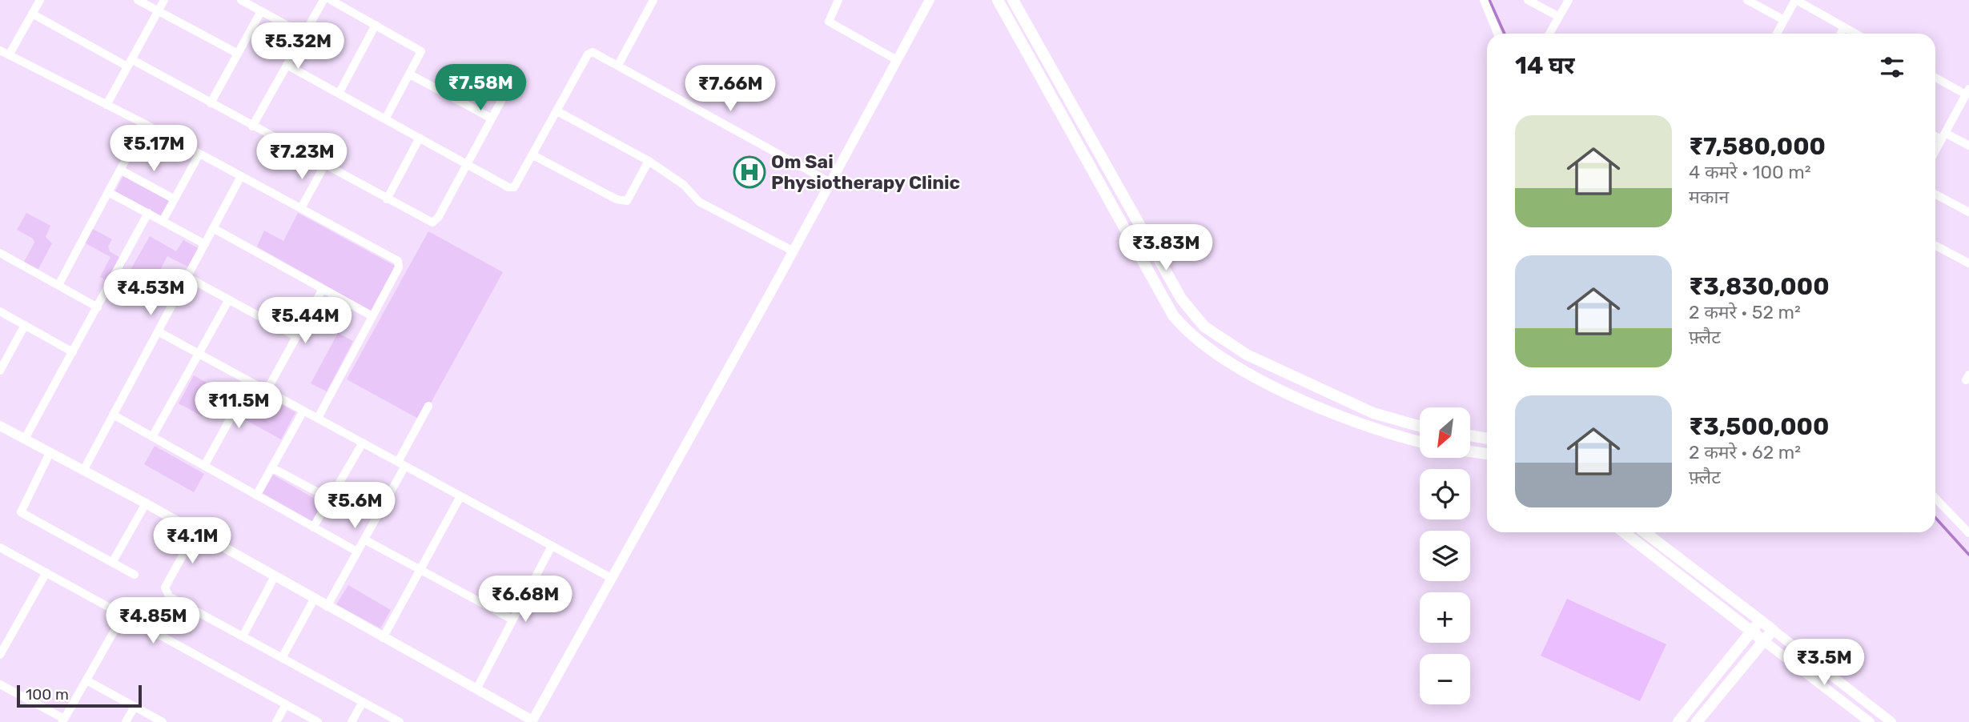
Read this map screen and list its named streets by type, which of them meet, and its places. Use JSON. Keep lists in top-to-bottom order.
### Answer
{
  "places": {
    "hospital": ["Om Sai Physiotherapy Clinic"]
  },
  "scale_bar": "100 m",
  "north": "bottom left",
  "page": {
    "price": [
      "₹5.32M",
      "₹7.58M",
      "₹7.66M",
      "₹5.17M",
      "₹7.23M",
      "₹3.83M",
      "₹4.53M",
      "₹5.44M",
      "₹11.5M",
      "₹5.6M",
      "₹4.1M",
      "₹6.68M",
      "₹4.85M",
      "₹3.5M"
    ],
    "heading": "14 घर",
    "list": [
      {
        "name": "₹7,580,000",
        "note": "4 कमरे · 100 m² · मकान"
      },
      {
        "name": "₹3,830,000",
        "note": "2 कमरे · 52 m² · फ़्लैट"
      },
      {
        "name": "₹3,500,000",
        "note": "2 कमरे · 62 m² · फ़्लैट"
      }
    ],
    "map_buttons": ["+", "−"],
    "scale": "100 m"
  }
}
